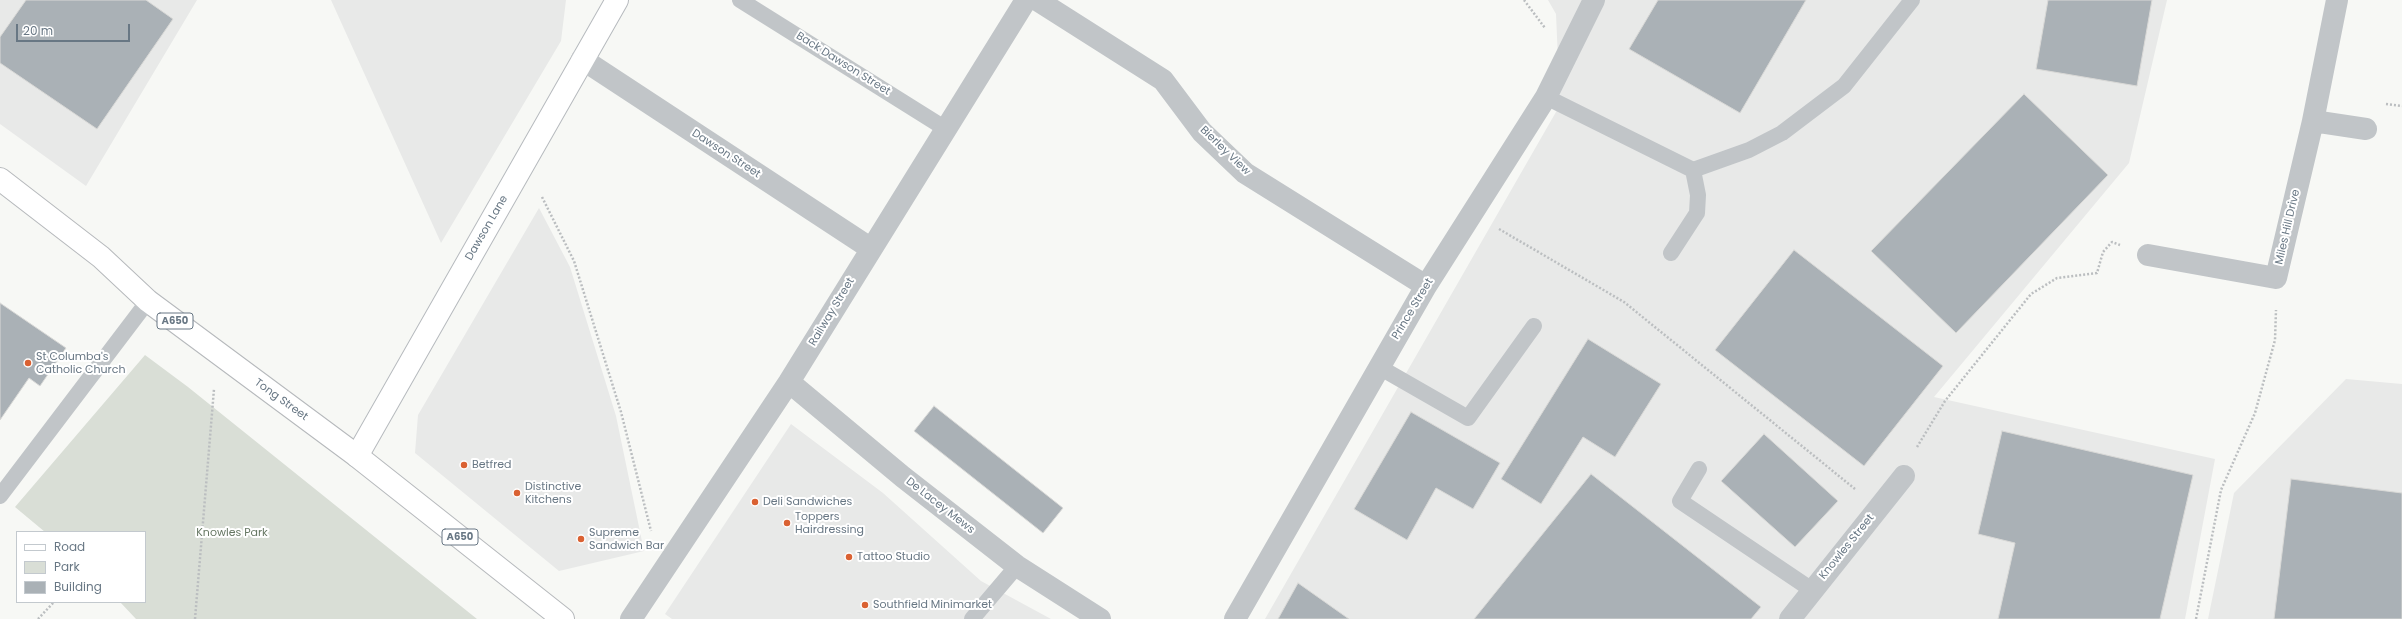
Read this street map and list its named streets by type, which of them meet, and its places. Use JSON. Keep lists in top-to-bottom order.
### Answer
{
  "streets": {
    "main road": ["Dawson Lane", "A650", "Tong Street"],
    "street": [
      "Bierley View",
      "Dawson Street",
      "Miles Hill Drive",
      "Prince Street",
      "Railway Street",
      "De Lacey Mews",
      "Knowles Street"
    ],
    "lane": ["Back Dawson Street"]
  },
  "crossings": [
    ["Back Dawson Street", "Railway Street"],
    ["Bierley View", "Prince Street"],
    ["Dawson Street", "Dawson Lane"],
    ["Dawson Street", "Railway Street"],
    ["Dawson Lane", "Tong Street"],
    ["Railway Street", "De Lacey Mews"]
  ],
  "parks": ["Knowles Park"],
  "places": [
    "St Columba's Catholic Church",
    "Betfred",
    "Distinctive Kitchens",
    "Deli Sandwiches",
    "Toppers Hairdressing",
    "Supreme Sandwich Bar",
    "Tattoo Studio",
    "Southfield Minimarket"
  ],
  "legend": ["Road", "Park", "Building"],
  "scale_bar": "20 m"
}
